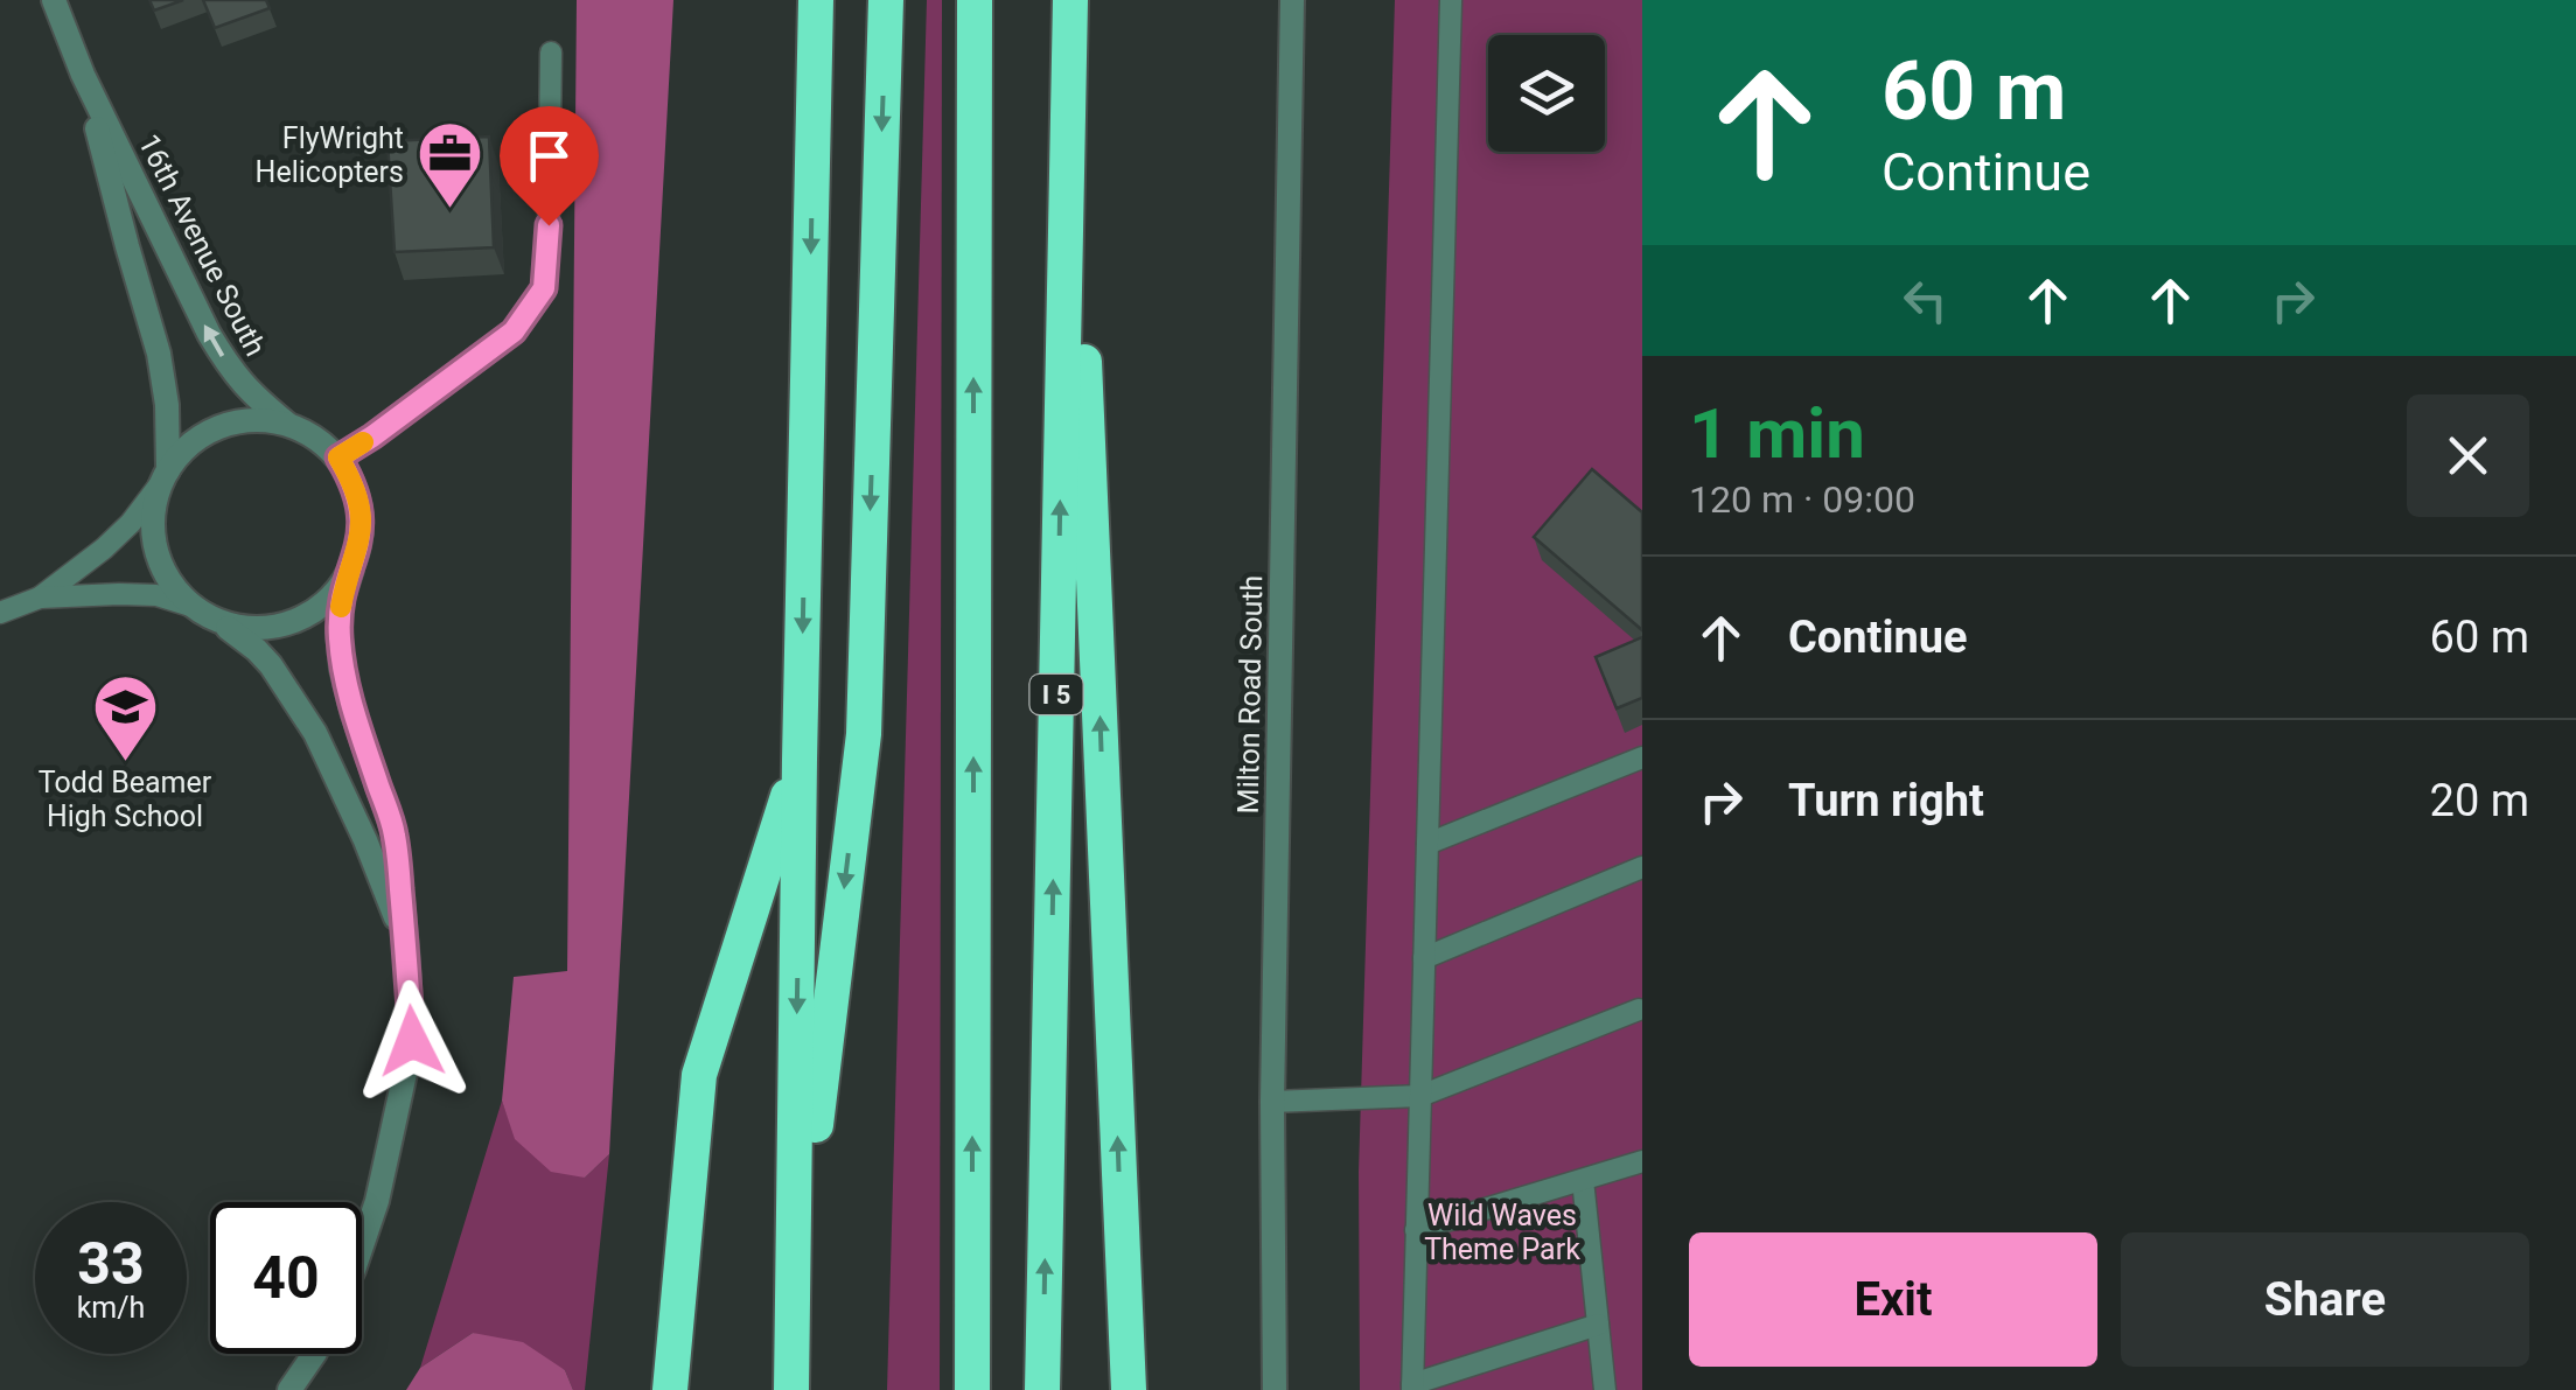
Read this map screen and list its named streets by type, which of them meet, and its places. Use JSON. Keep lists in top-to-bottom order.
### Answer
{
  "streets": {
    "highway": ["I 5"],
    "street": ["16th Avenue South", "Milton Road South"]
  },
  "parks": ["Wild Waves Theme Park"],
  "places": {
    "office": ["FlyWright Helicopters"],
    "school or university": ["Todd Beamer High School"]
  },
  "page": {
    "turn": ["60 m", "Continue"],
    "heading": ["1 min", "120 m · 09:00"],
    "list": [
      {
        "name": "Continue",
        "value": "60 m"
      },
      {
        "name": "Turn right",
        "value": "20 m"
      }
    ],
    "speed": "33 km/h",
    "limit": "40",
    "buttons": ["Exit", "Share"]
  }
}
